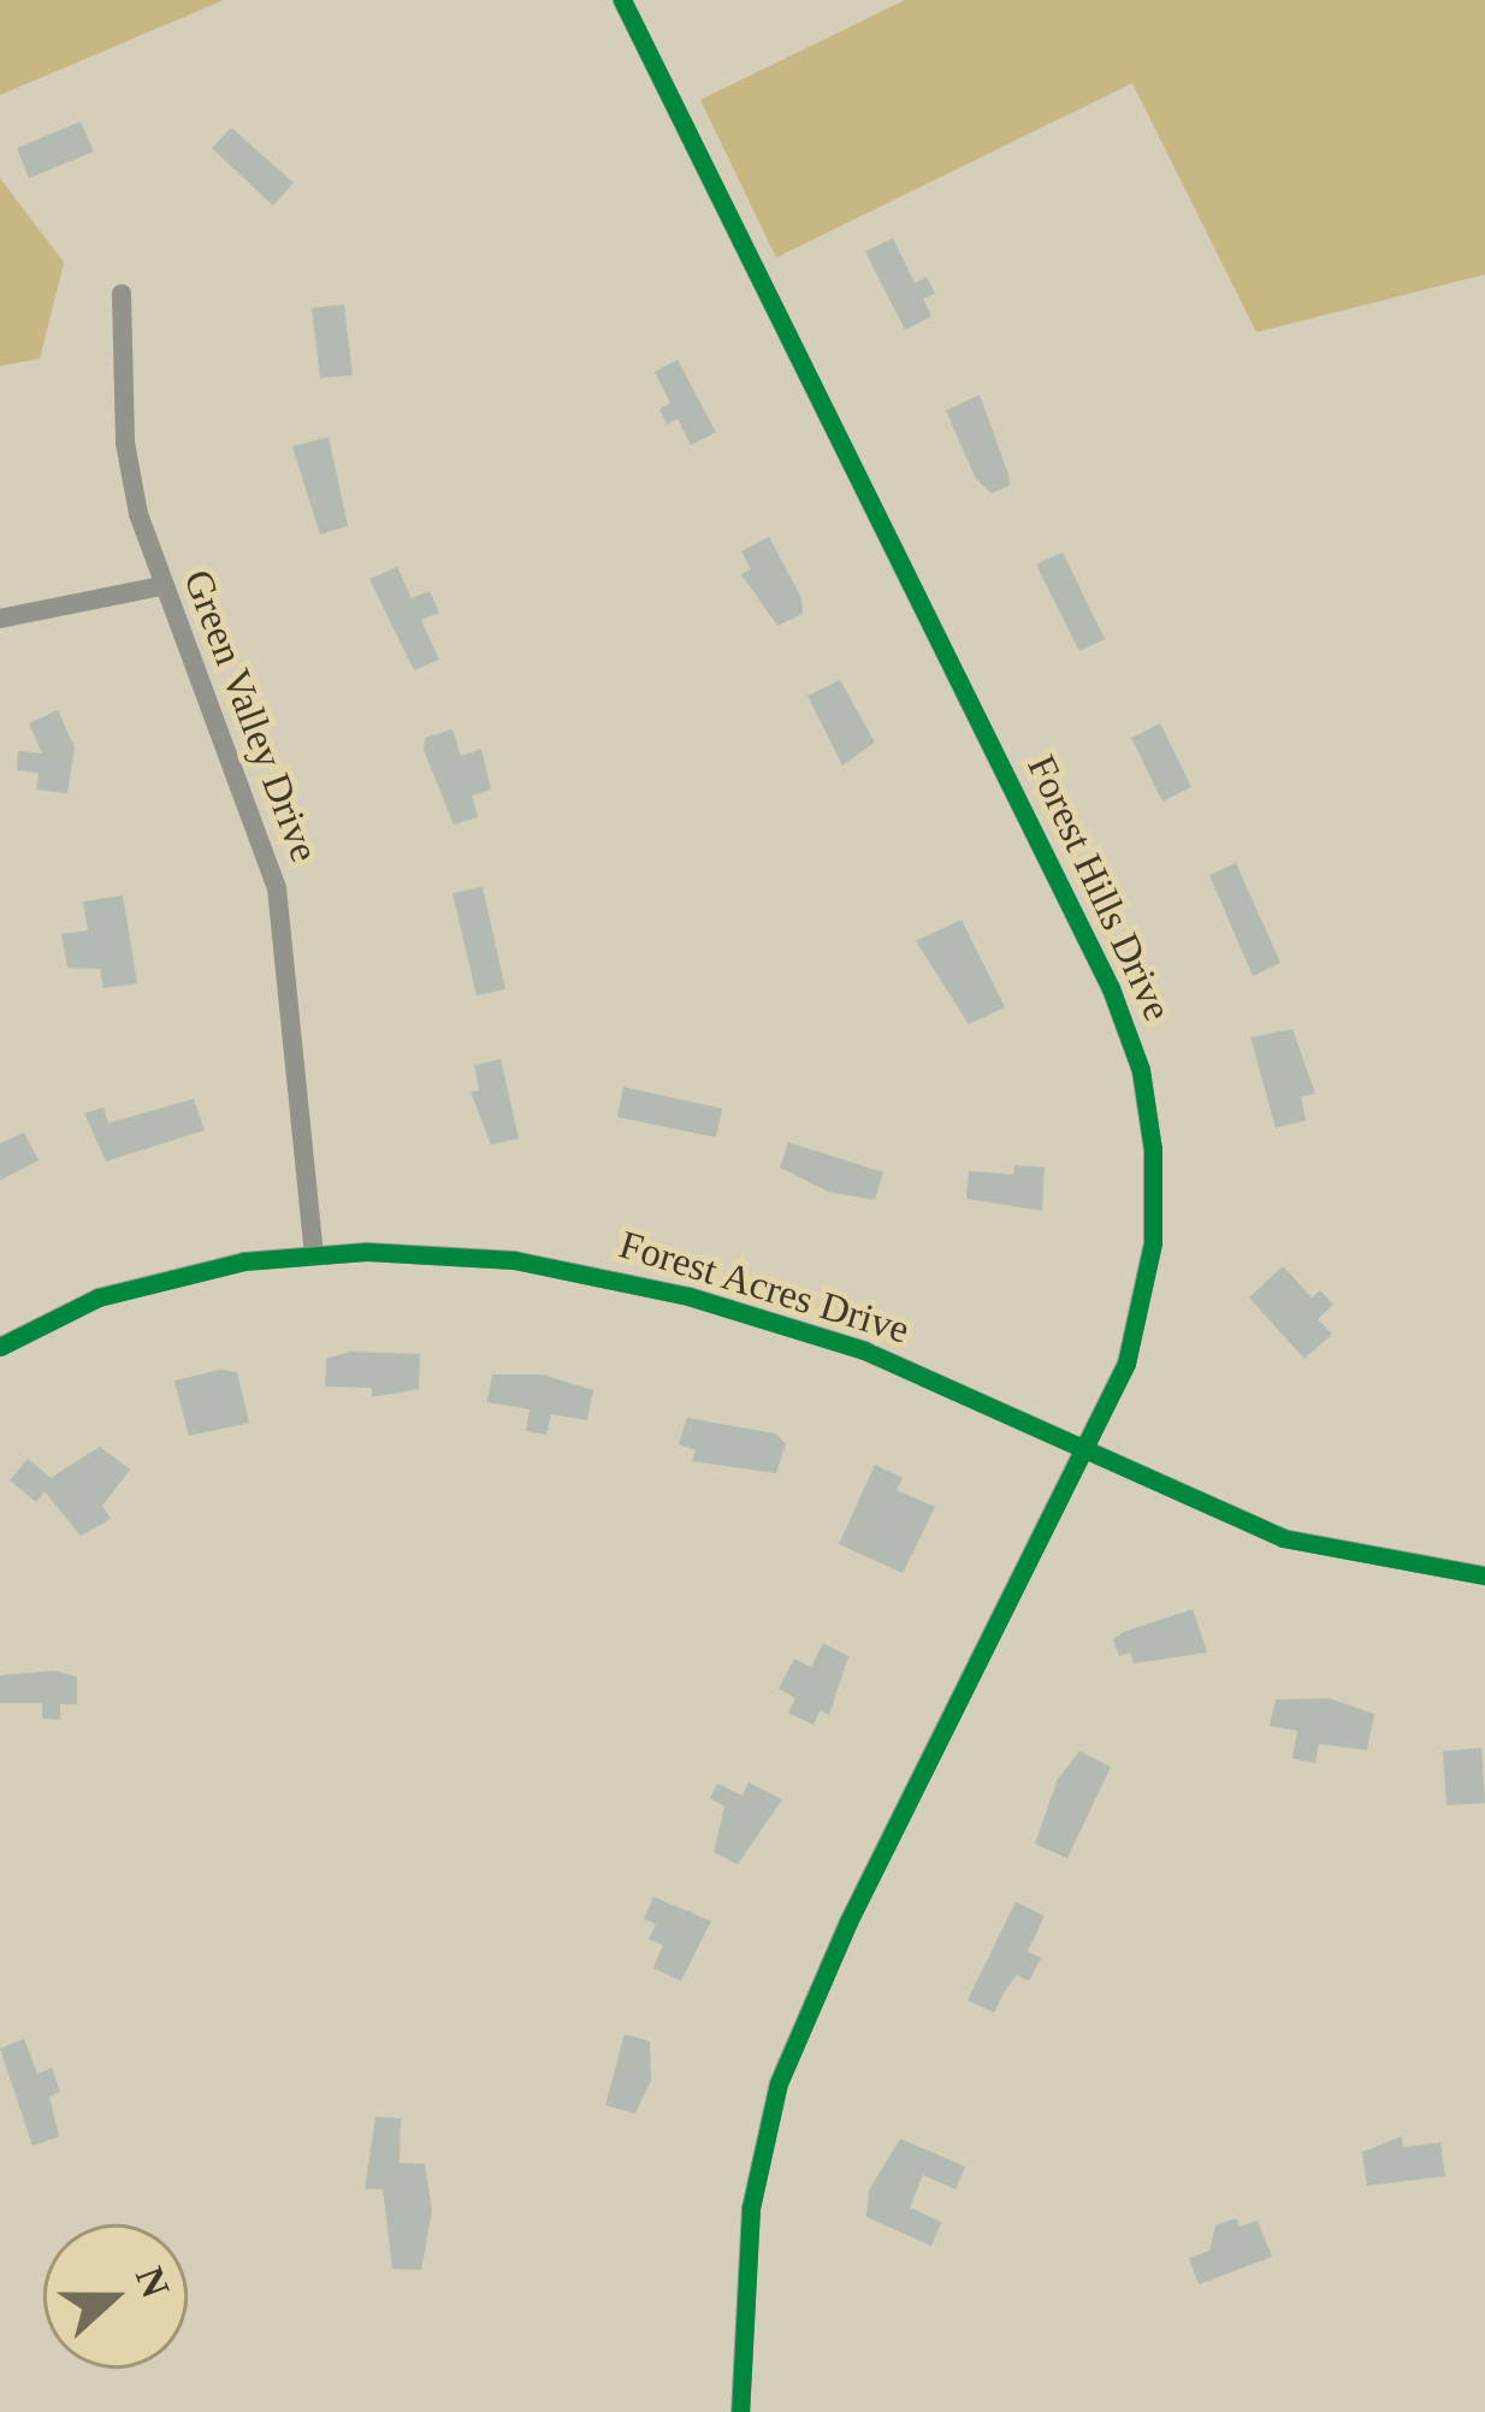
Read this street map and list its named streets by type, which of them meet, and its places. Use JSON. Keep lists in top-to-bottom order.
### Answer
{
  "streets": {
    "street": ["Green Valley Drive", "Forest Hills Drive", "Forest Acres Drive"]
  },
  "crossings": [
    ["Green Valley Drive", "Forest Acres Drive"],
    ["Forest Hills Drive", "Forest Acres Drive"]
  ],
  "north": "right"
}
